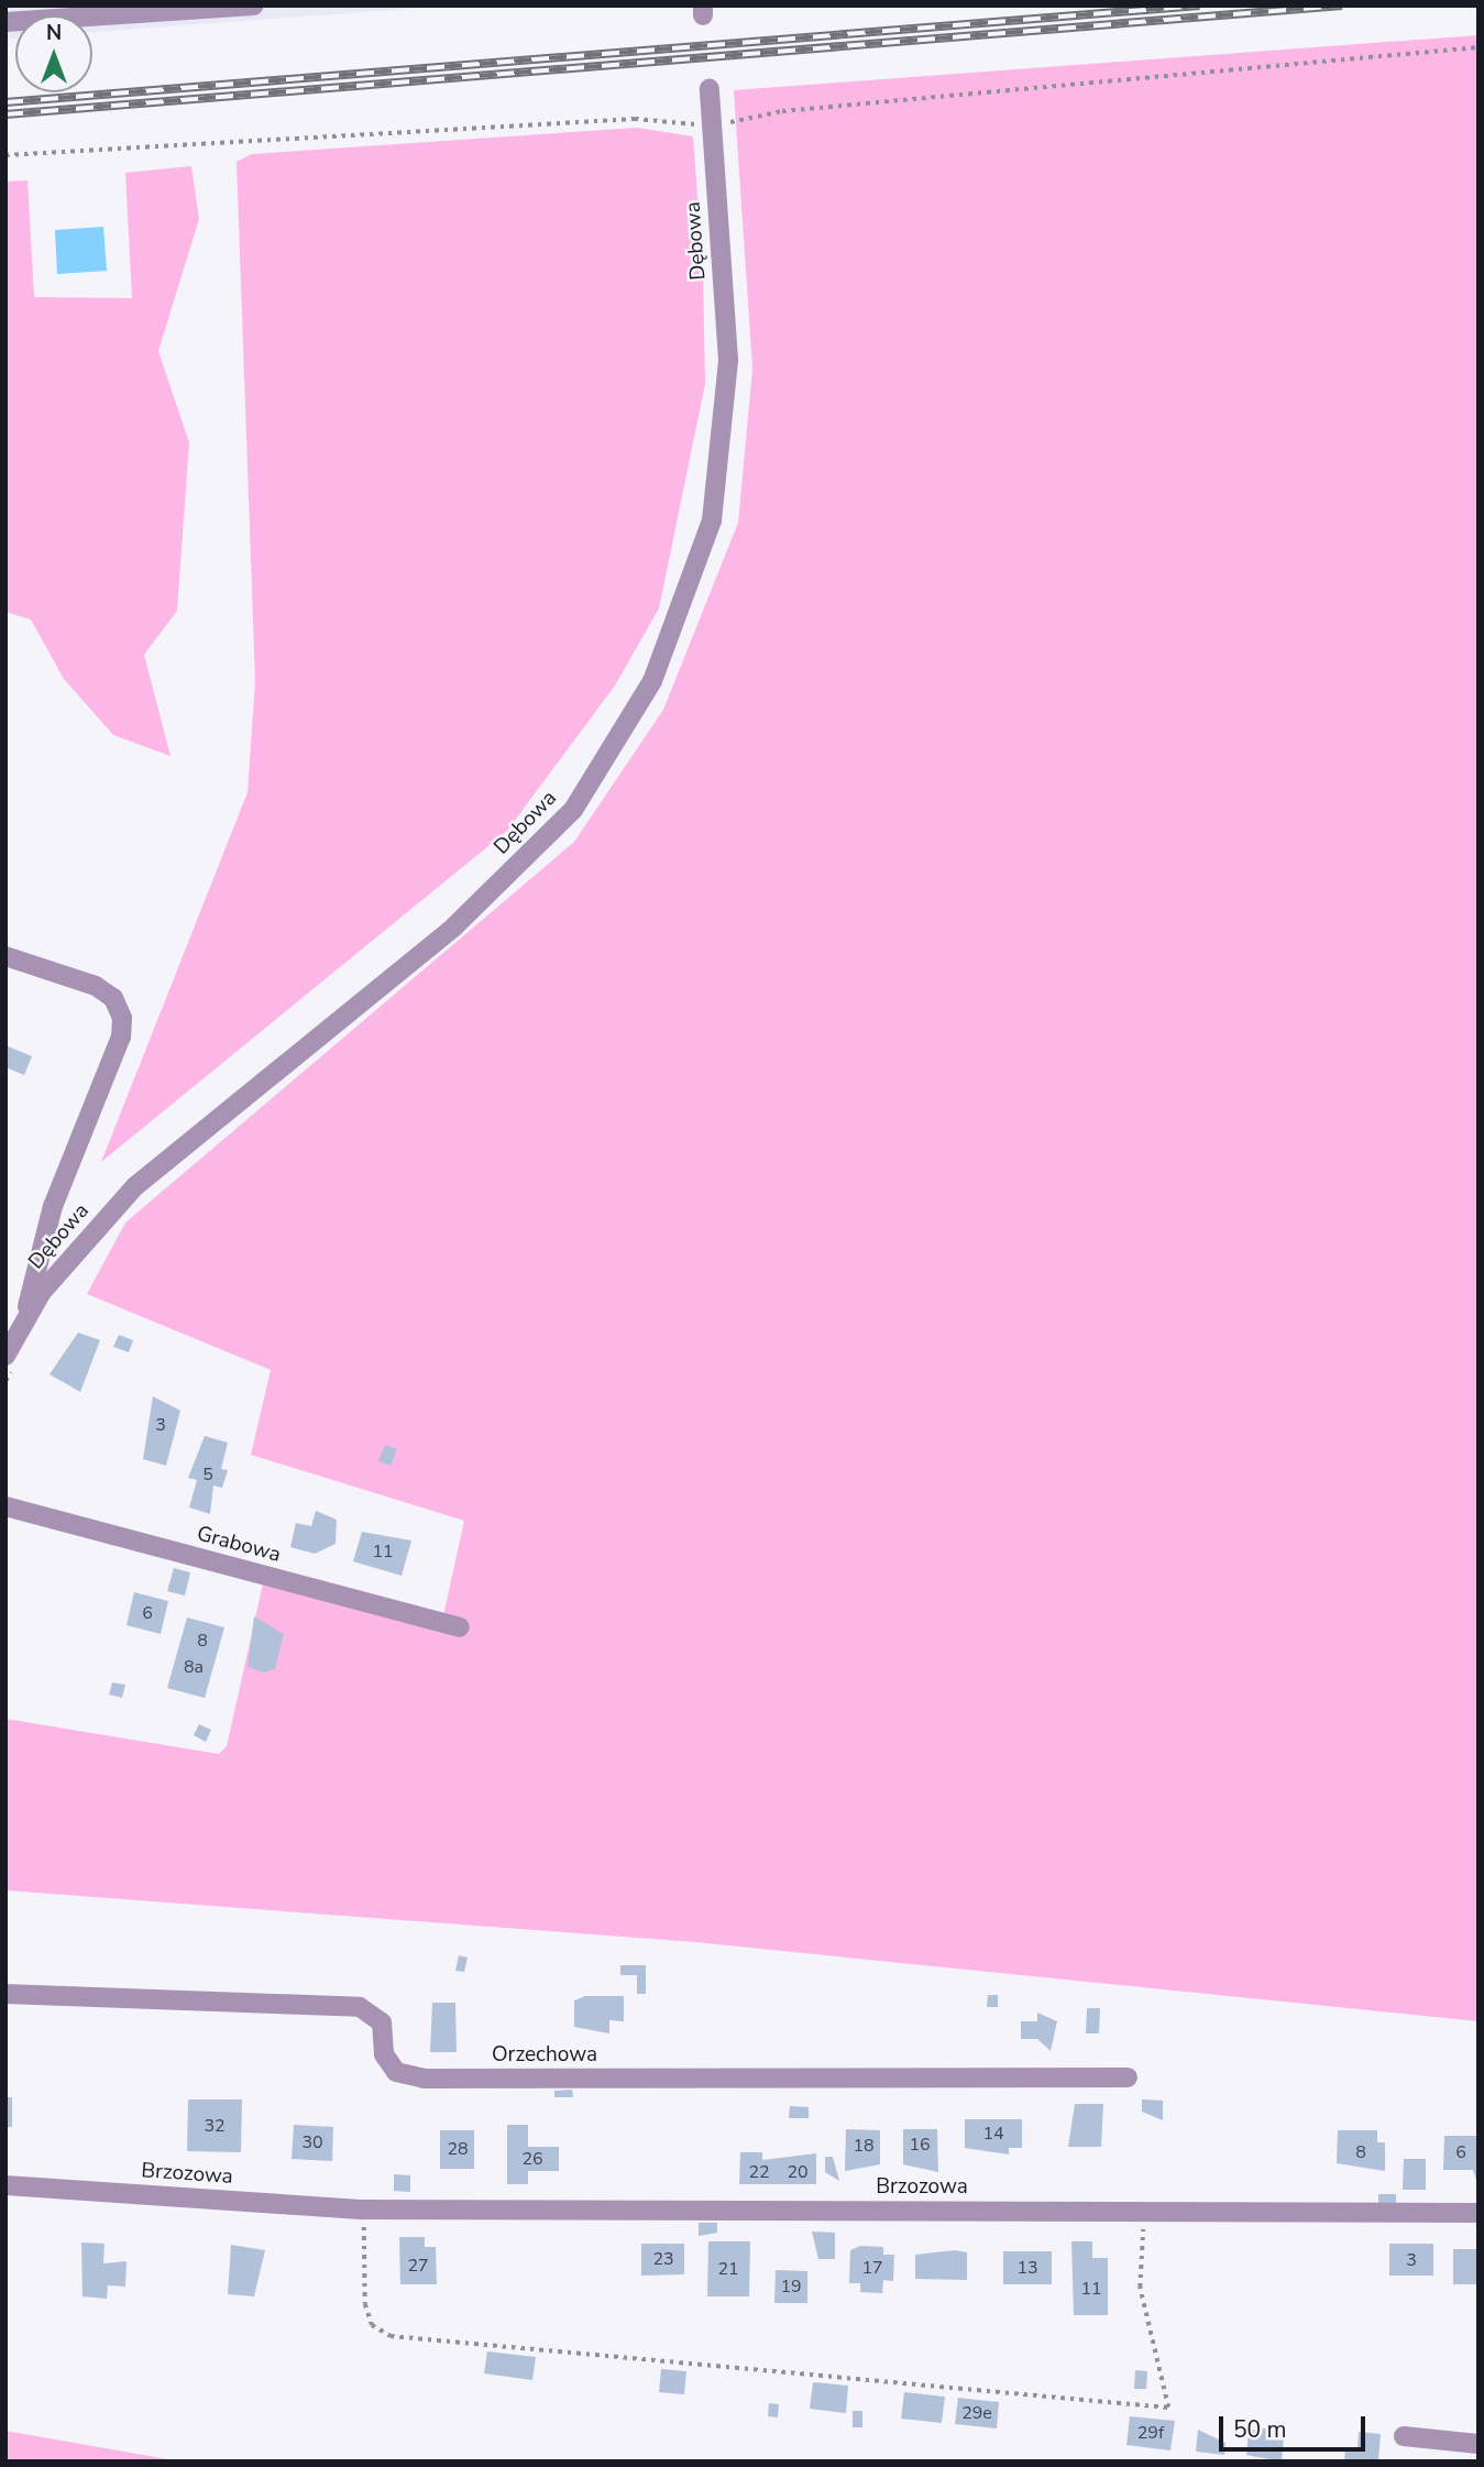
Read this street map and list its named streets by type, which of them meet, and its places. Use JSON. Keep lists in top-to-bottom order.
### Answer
{
  "streets": {
    "street": [
      "Dębowa",
      "Grabowa",
      "Orzechowa",
      "Brzozowa"
    ]
  },
  "house_numbers": [
    "3",
    "5",
    "11",
    "6",
    "8",
    "8a",
    "32",
    "14",
    "30",
    "16",
    "18",
    "28",
    "8",
    "6",
    "26",
    "22",
    "20",
    "23",
    "3",
    "27",
    "17",
    "13",
    "21",
    "19",
    "11",
    "29e",
    "29f"
  ],
  "scale_bar": "50 m",
  "north": "top"
}
